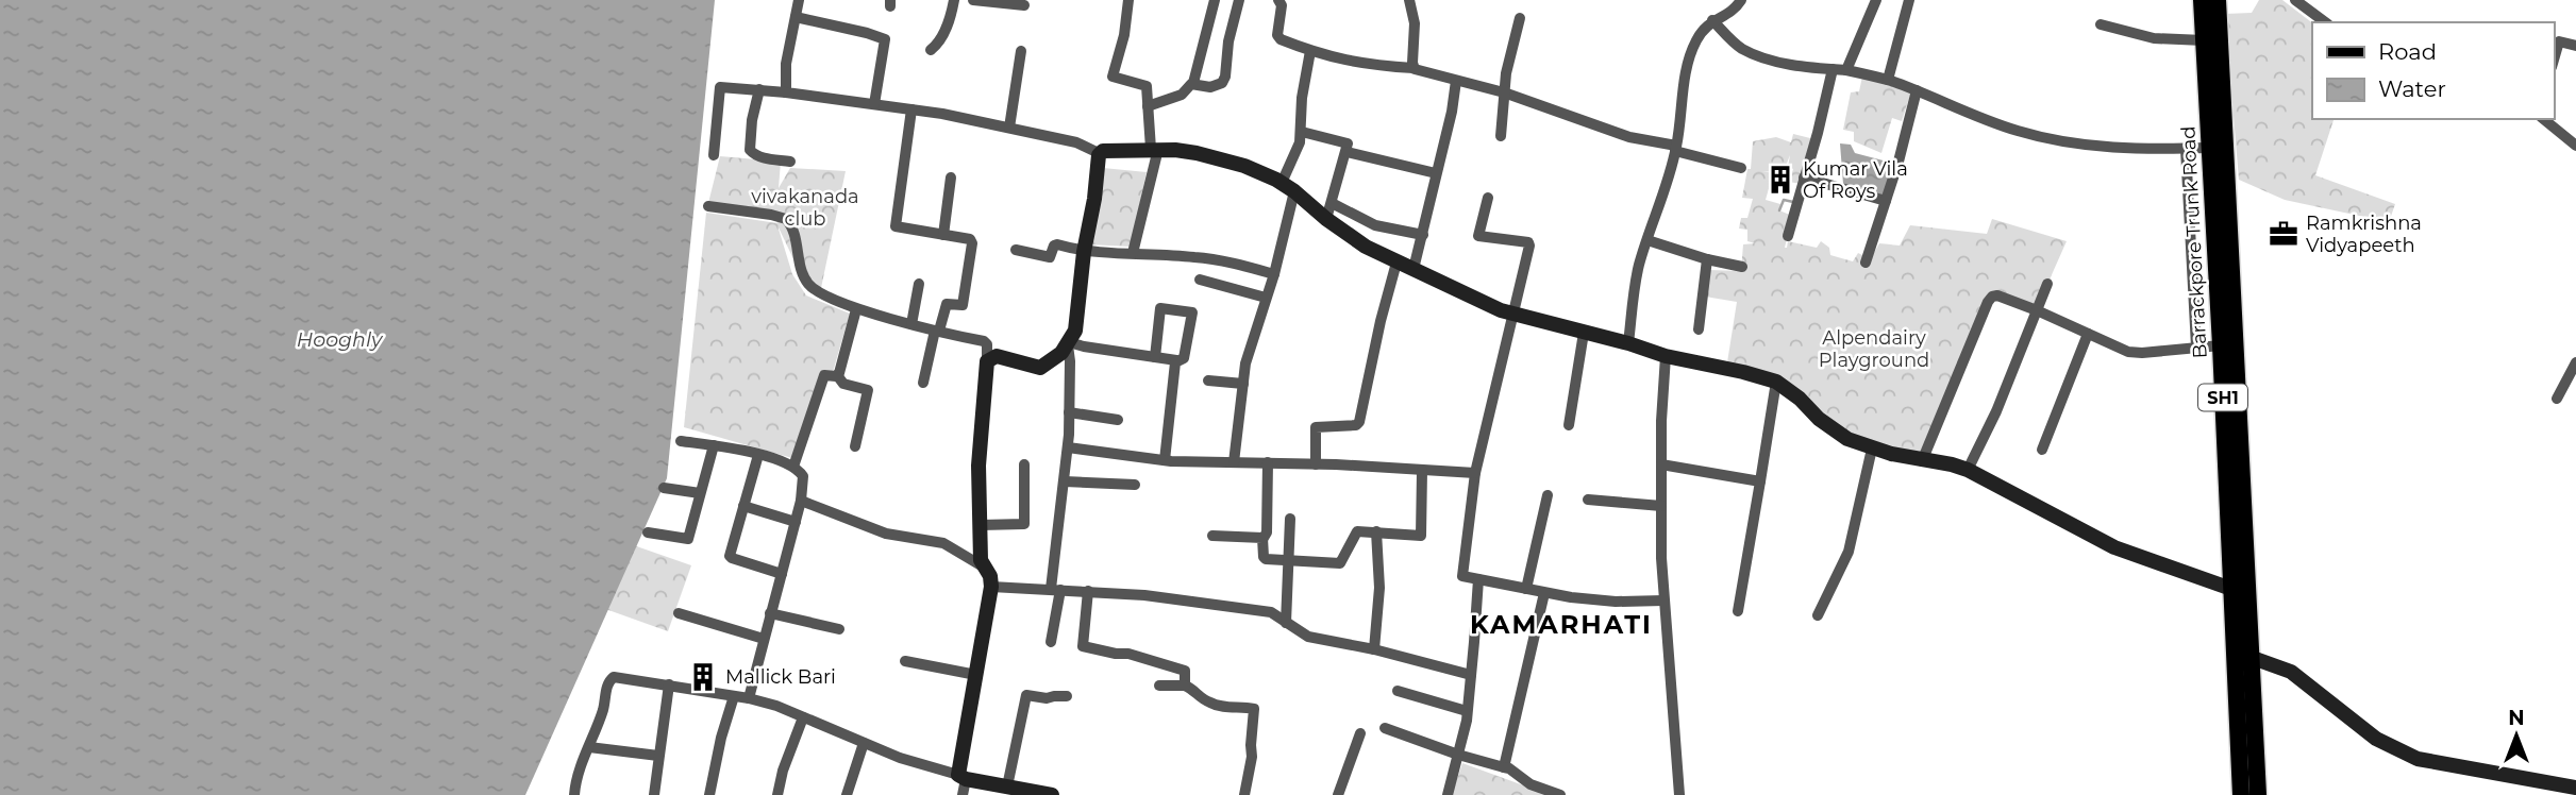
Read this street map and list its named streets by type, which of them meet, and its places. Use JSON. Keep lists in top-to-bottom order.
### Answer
{
  "streets": {
    "main road": ["Barrackpore Trunk Road", "SH1"]
  },
  "districts": ["KAMARHATI"],
  "water": ["Hooghly"],
  "parks": ["vivakanada club", "Alpendairy Playground"],
  "places": {
    "building": ["Kumar Vila Of Roys", "Mallick Bari"],
    "office": ["Ramkrishna Vidyapeeth"]
  },
  "legend": ["Road", "Water"],
  "north": "top"
}
